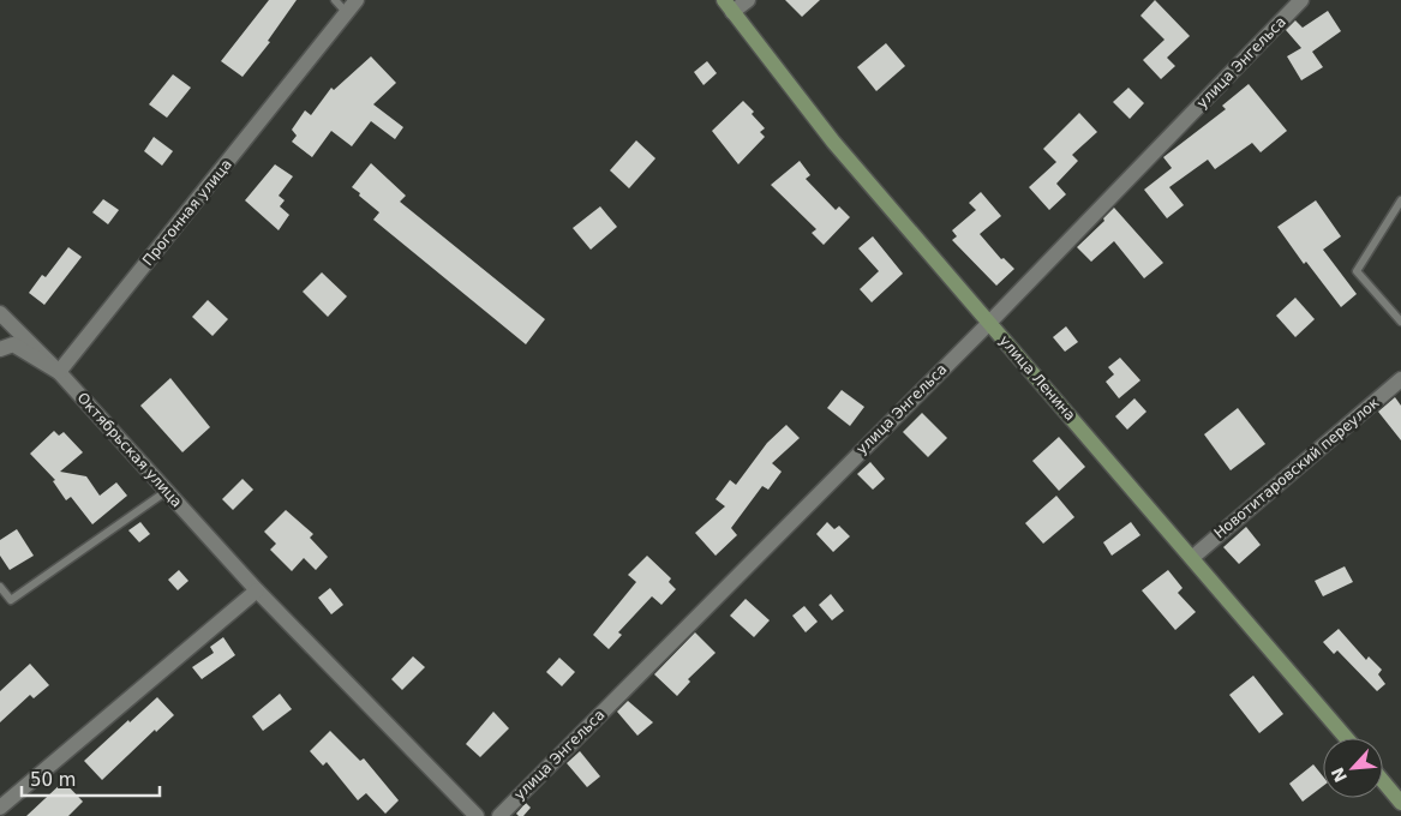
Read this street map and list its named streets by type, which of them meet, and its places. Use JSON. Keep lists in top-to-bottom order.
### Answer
{
  "streets": {
    "street": [
      "улица Энгельса",
      "Прогонная улица",
      "улица Ленина",
      "Октябрьская улица",
      "Новотитаровский переулок"
    ]
  },
  "crossings": [
    ["улица Энгельса", "улица Ленина"],
    ["Прогонная улица", "Октябрьская улица"],
    ["улица Ленина", "Новотитаровский переулок"]
  ],
  "scale_bar": "50 m",
  "north": "bottom left"
}
